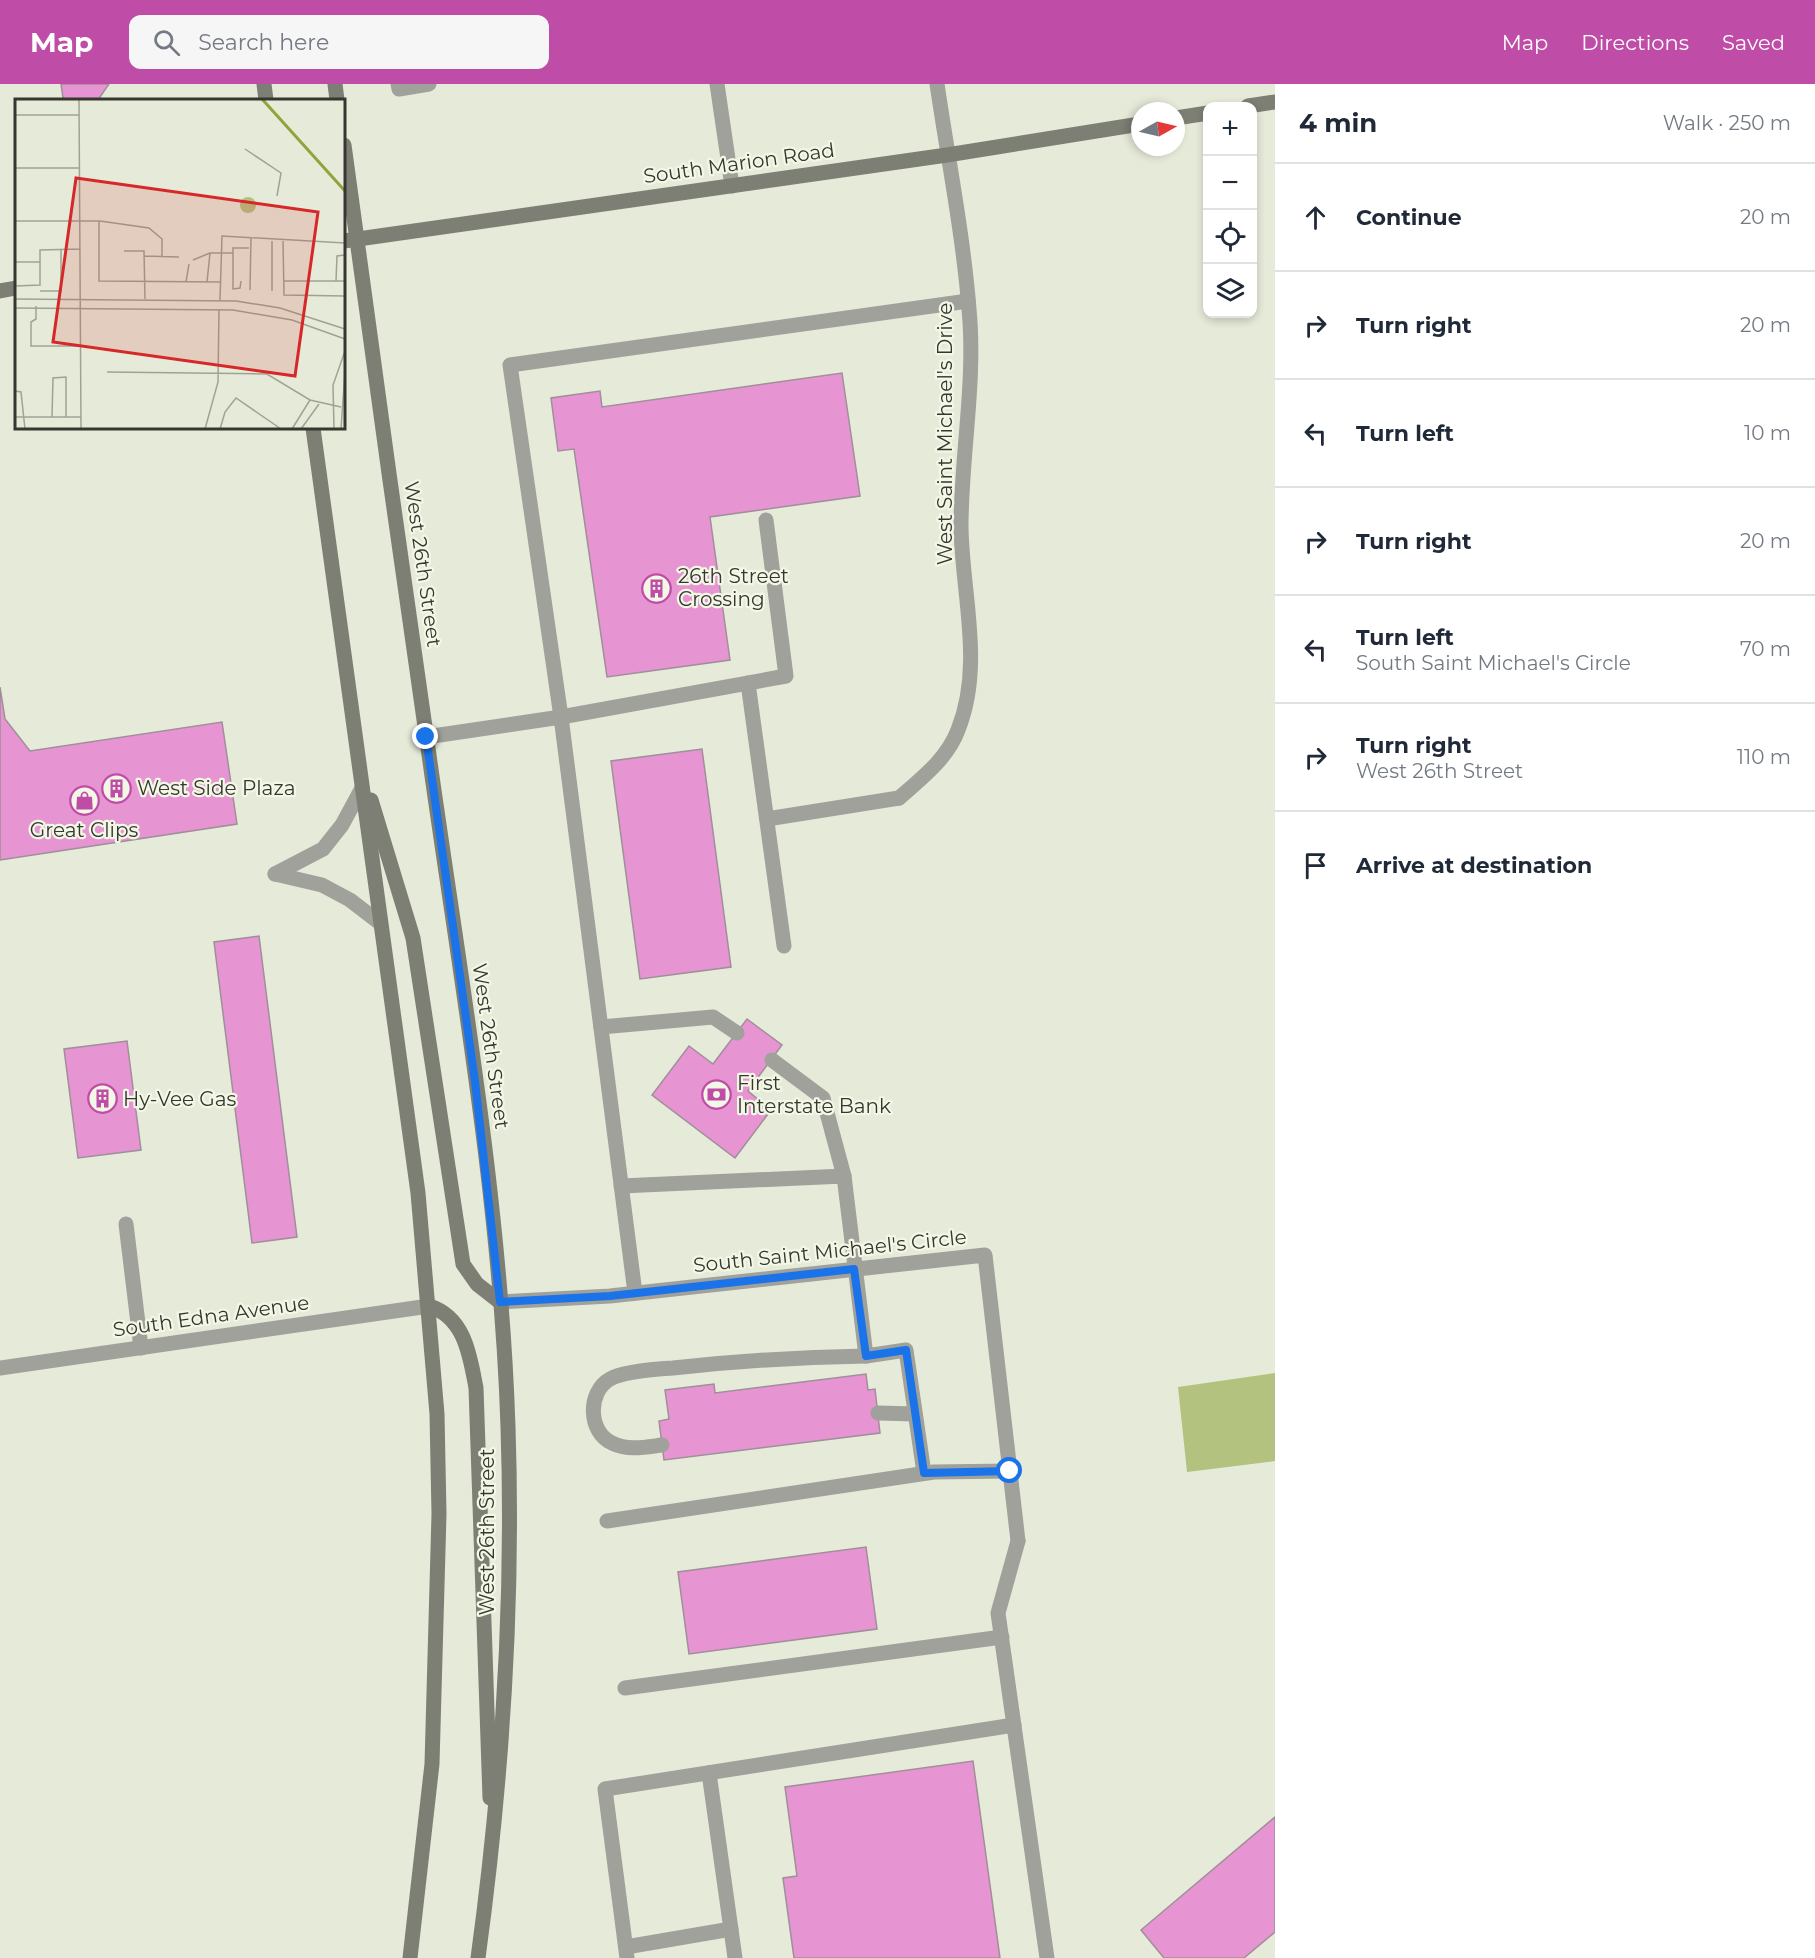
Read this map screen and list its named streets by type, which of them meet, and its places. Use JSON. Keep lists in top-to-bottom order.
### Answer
{
  "streets": {
    "main road": ["South Marion Road", "West 26th Street"],
    "street": ["West Saint Michael's Drive", "South Saint Michael's Circle", "South Edna Avenue"]
  },
  "crossings": [
    ["South Marion Road", "West Saint Michael's Drive"],
    ["South Marion Road", "West 26th Street"],
    ["West 26th Street", "South Saint Michael's Circle"]
  ],
  "places": {
    "building": ["26th Street Crossing", "West Side Plaza", "Hy-Vee Gas"],
    "shop": ["Great Clips"],
    "bank": ["First Interstate Bank"]
  },
  "north": "right",
  "page": {
    "header": "Map",
    "search": "Search here",
    "nav": ["Map", "Directions", "Saved"],
    "heading": ["4 min", "Walk · 250 m"],
    "map_buttons": ["+", "−"],
    "list": [
      ["Continue", "20 m"],
      ["Turn right", "20 m"],
      ["Turn left", "10 m"],
      ["Turn right", "20 m"],
      ["Turn left", "South Saint Michael's Circle", "70 m"],
      ["Turn right", "West 26th Street", "110 m"],
      "Arrive at destination"
    ]
  }
}
